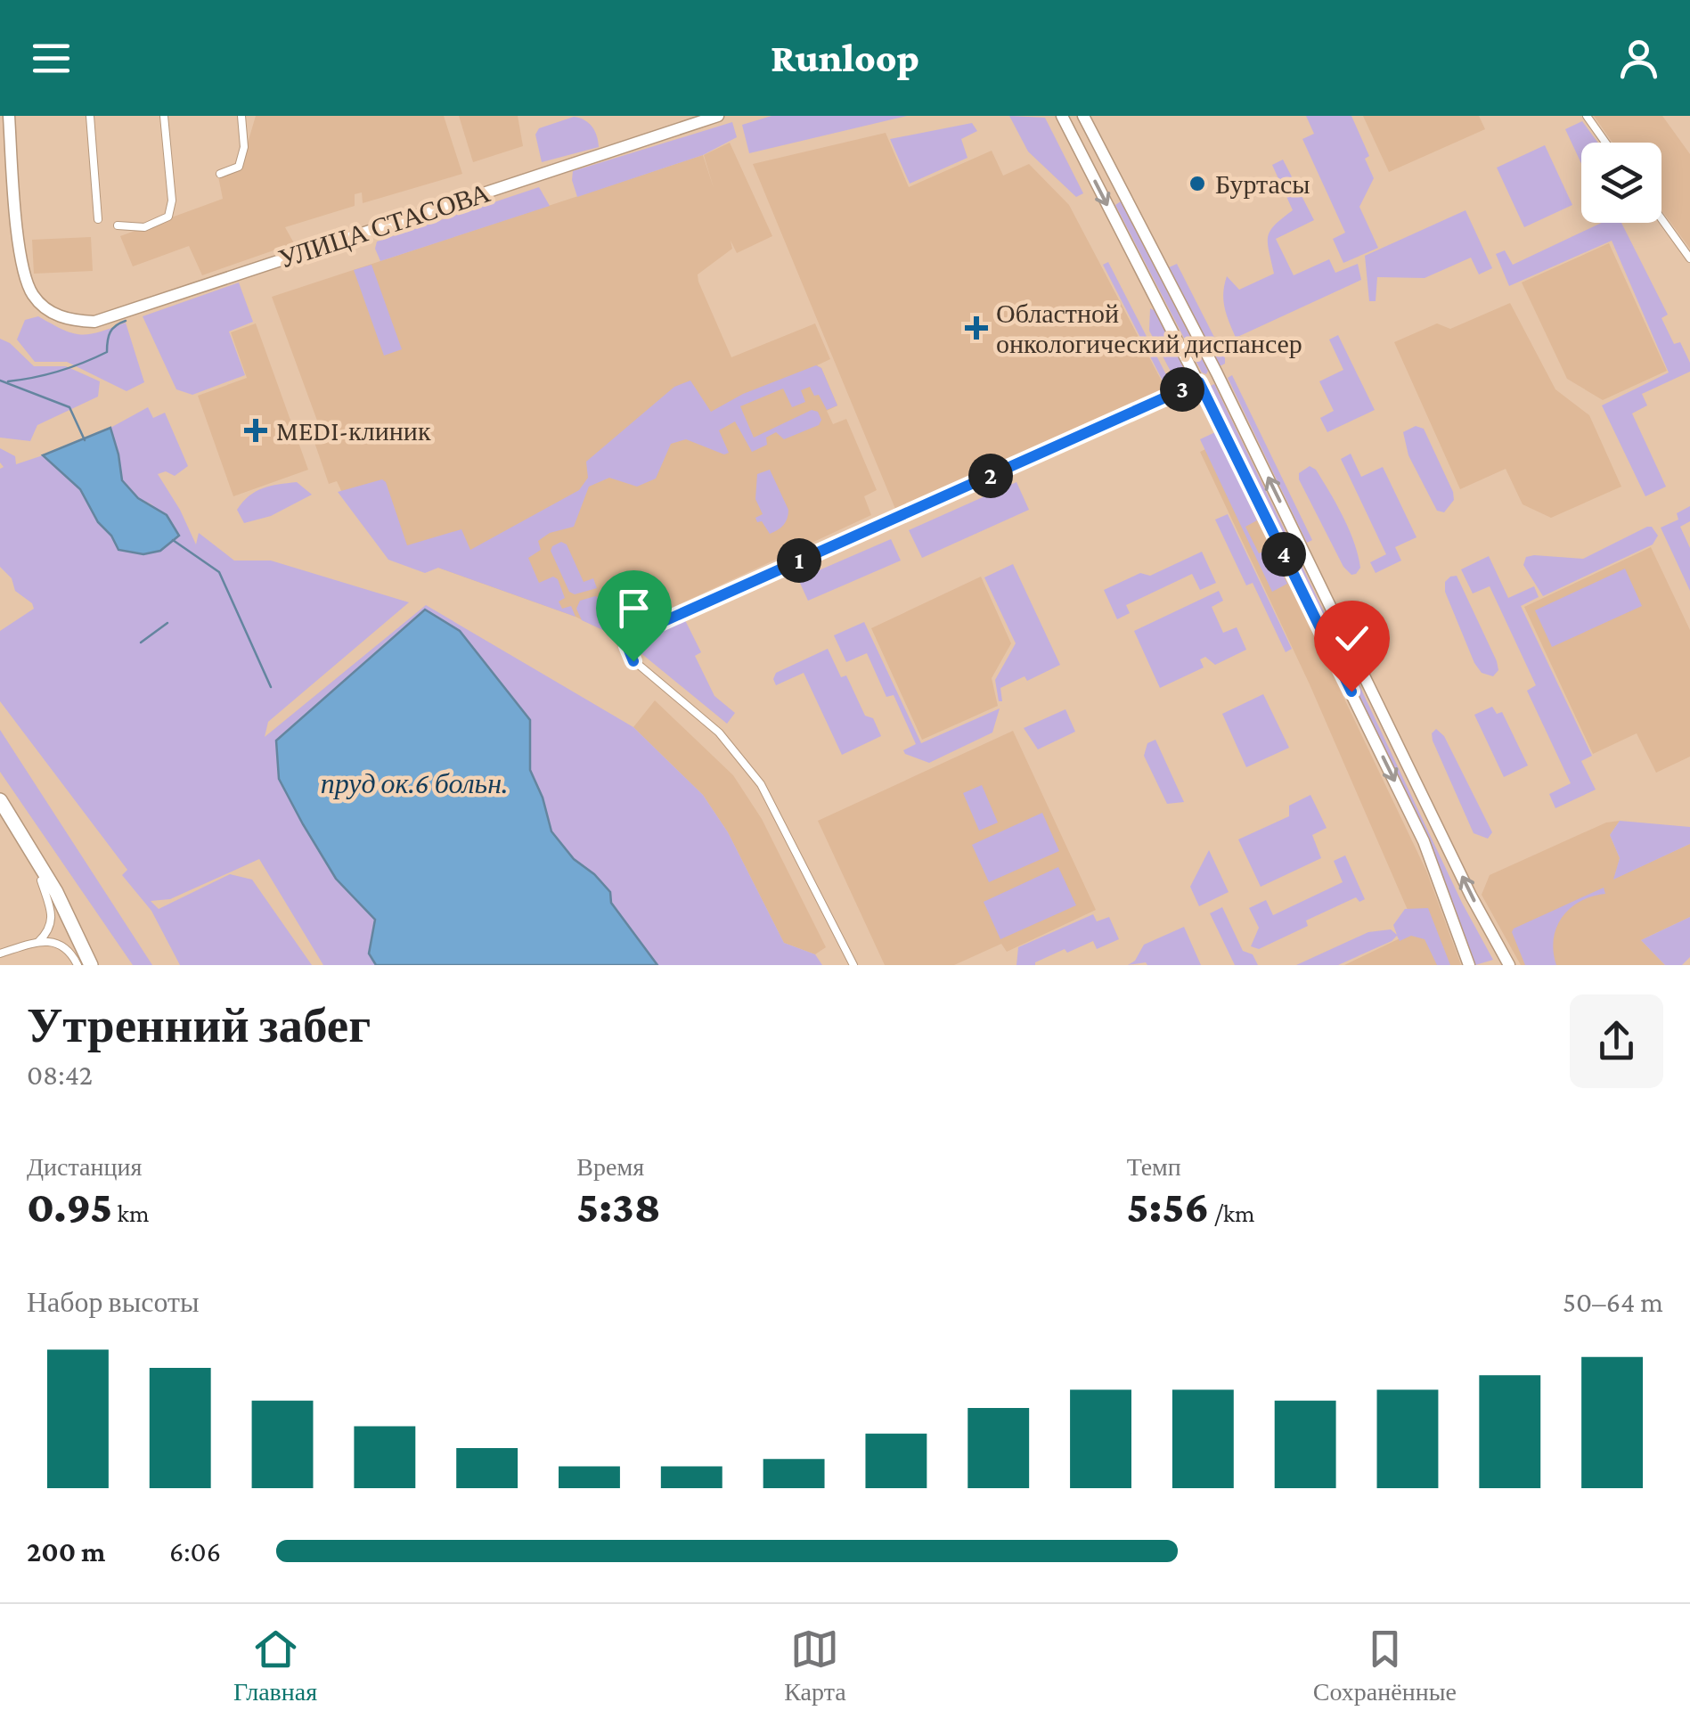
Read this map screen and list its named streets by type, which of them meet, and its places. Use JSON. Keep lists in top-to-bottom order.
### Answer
{
  "streets": {
    "main road": ["УЛИЦА СТАСОВА"]
  },
  "water": ["пруд ок.6 больн."],
  "places": {
    "other": ["Буртасы"],
    "health": ["Областной онкологический диспансер", "MEDI-клиник"]
  },
  "page": {
    "header": "Runloop",
    "pins": [
      "3",
      "2",
      "4",
      "1"
    ],
    "heading": ["Утренний забег", "08:42"],
    "stats": [
      ["Дистанция", "0.95 km"],
      ["Время", "5:38"],
      ["Темп", "5:56 /km"]
    ],
    "chart": ["Набор высоты", "50–64 m"],
    "list": [
      {
        "name": "200 m",
        "note": "6:06"
      }
    ],
    "tabs": ["Главная", "Карта", "Сохранённые"]
  }
}
